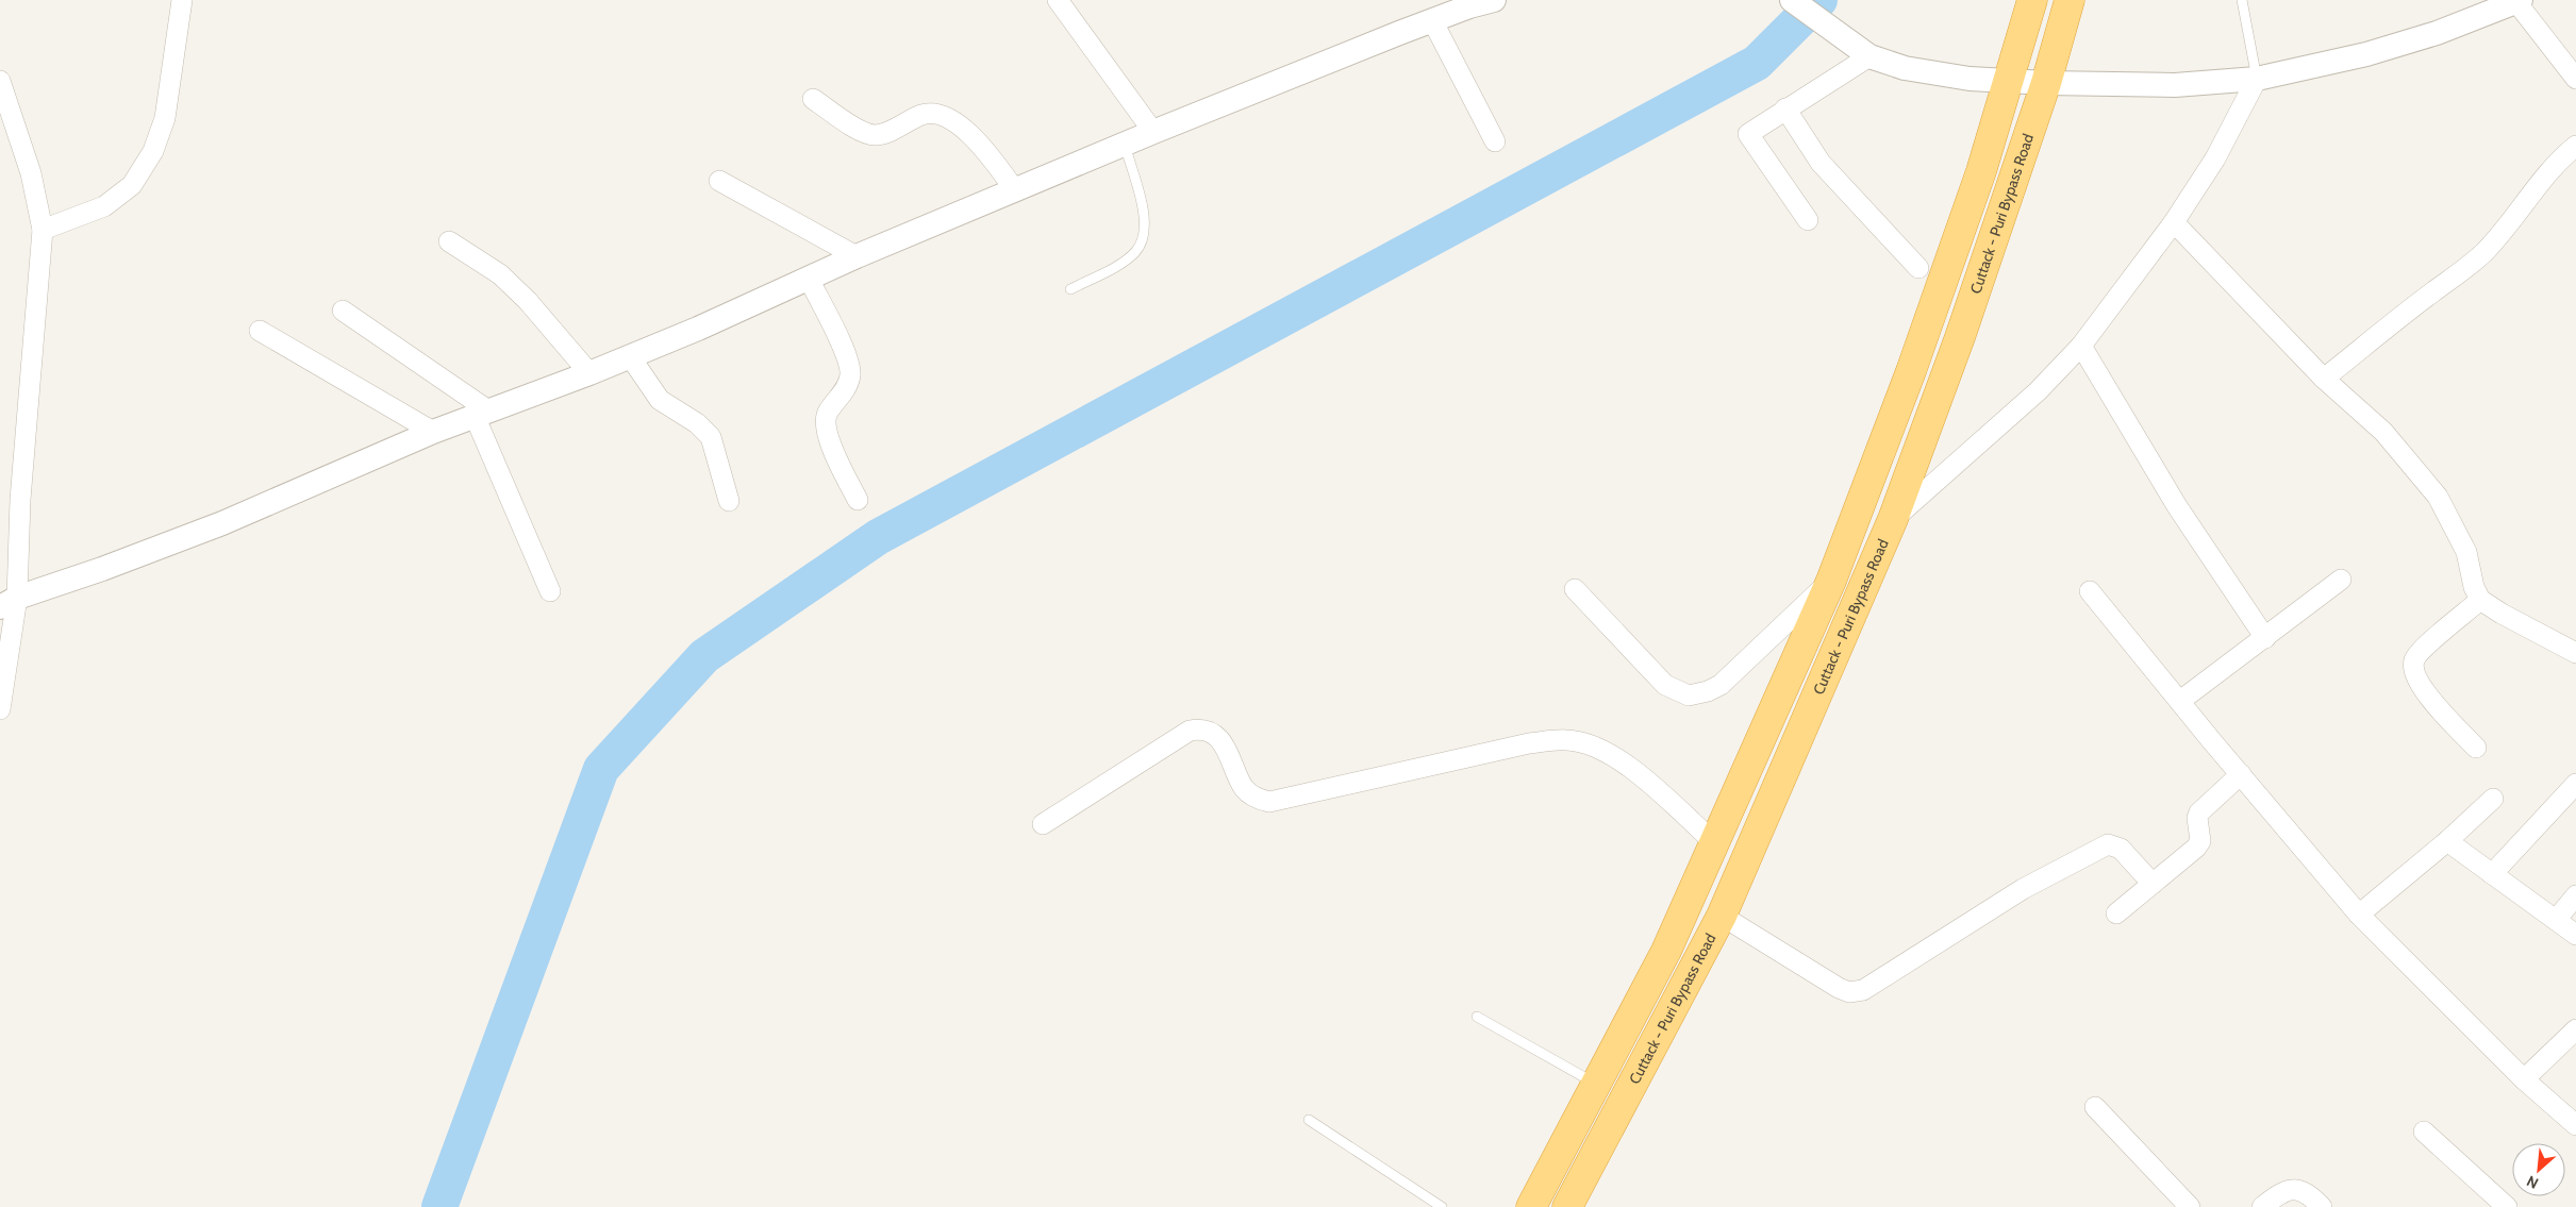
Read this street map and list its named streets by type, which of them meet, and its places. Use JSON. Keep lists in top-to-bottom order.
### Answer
{
  "streets": {
    "highway": ["Cuttack - Puri Bypass Road"]
  },
  "north": "bottom left"
}
